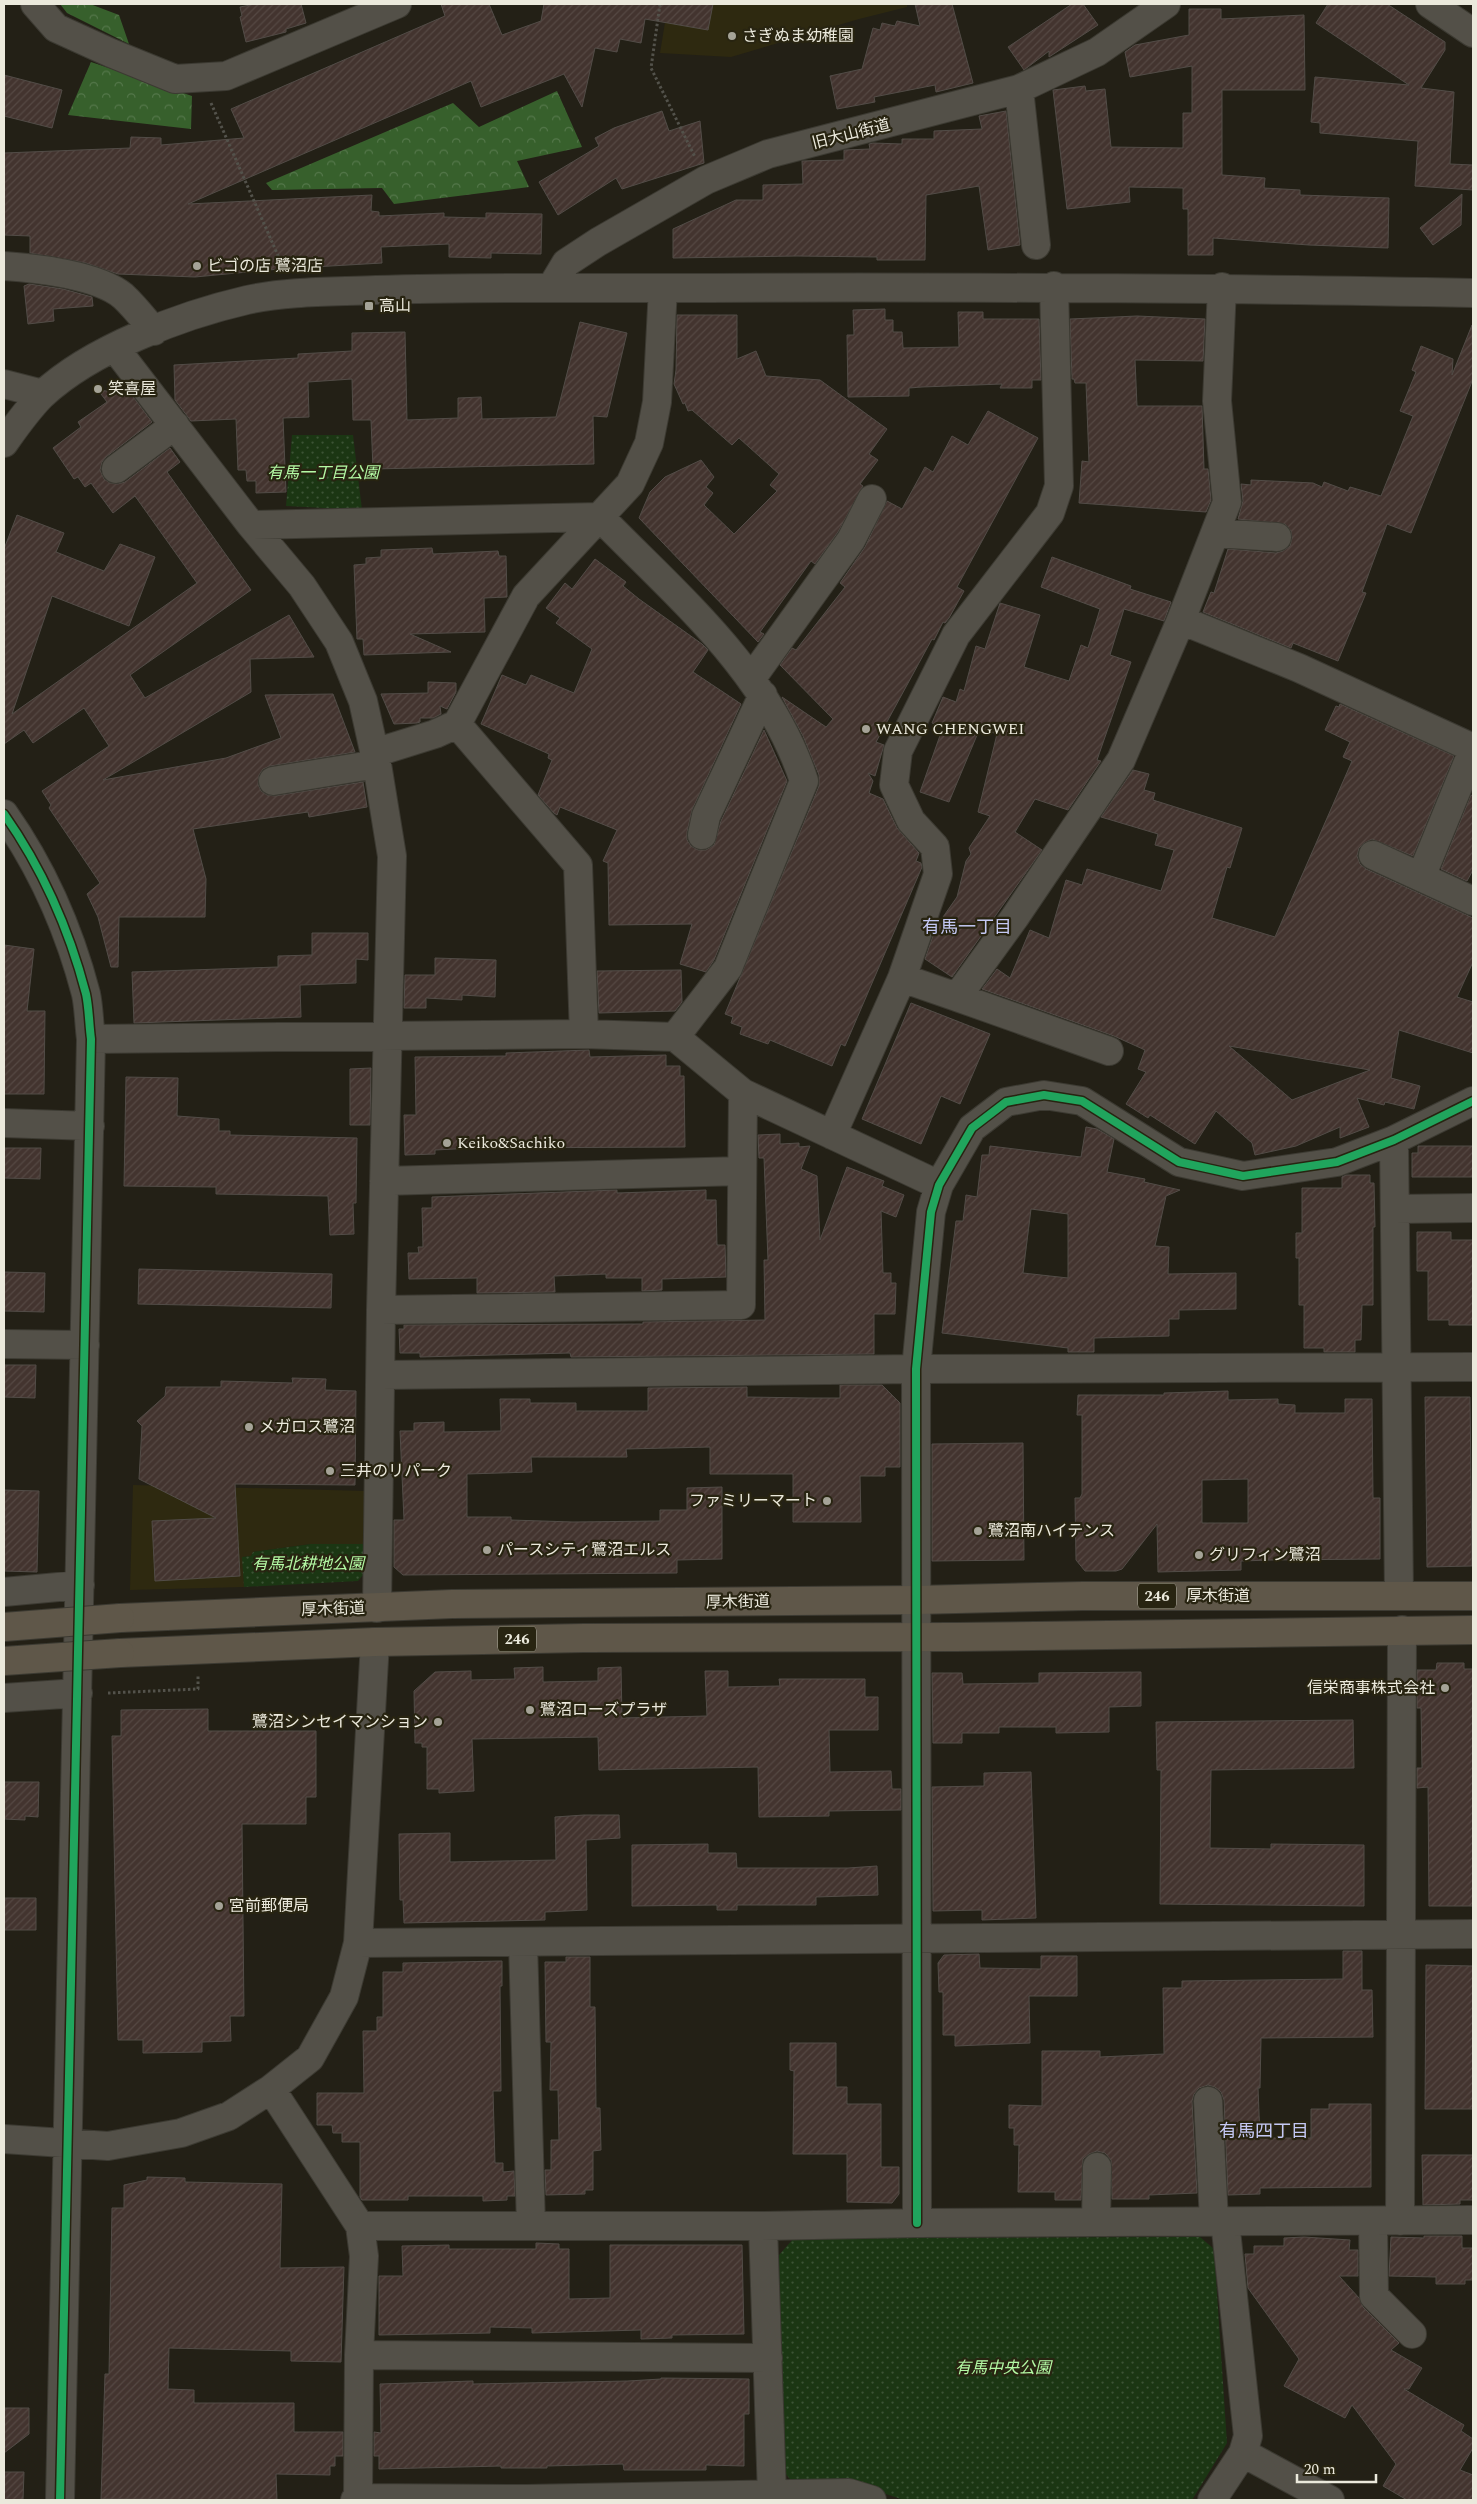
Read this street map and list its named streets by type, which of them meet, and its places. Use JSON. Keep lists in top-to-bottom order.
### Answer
{
  "streets": {
    "highway": ["246", "厚木街道"],
    "street": ["旧大山街道"]
  },
  "districts": ["有馬一丁目", "有馬四丁目"],
  "parks": ["有馬一丁目公園", "有馬北耕地公園", "有馬中央公園"],
  "places": {
    "other": [
      "さぎぬま幼稚園",
      "ビゴの店 鷺沼店",
      "笑喜屋",
      "WANG CHENGWEI",
      "Keiko&Sachiko",
      "メガロス鷺沼",
      "三井のリパーク",
      "ファミリーマート",
      "鷺沼南ハイテンス",
      "パースシティ鷺沼エルス",
      "グリフィン鷺沼",
      "信栄商事株式会社",
      "鷺沼ローズプラザ",
      "鷺沼シンセイマンション",
      "宮前郵便局"
    ],
    "transit": ["高山"]
  },
  "scale_bar": "20 m"
}
